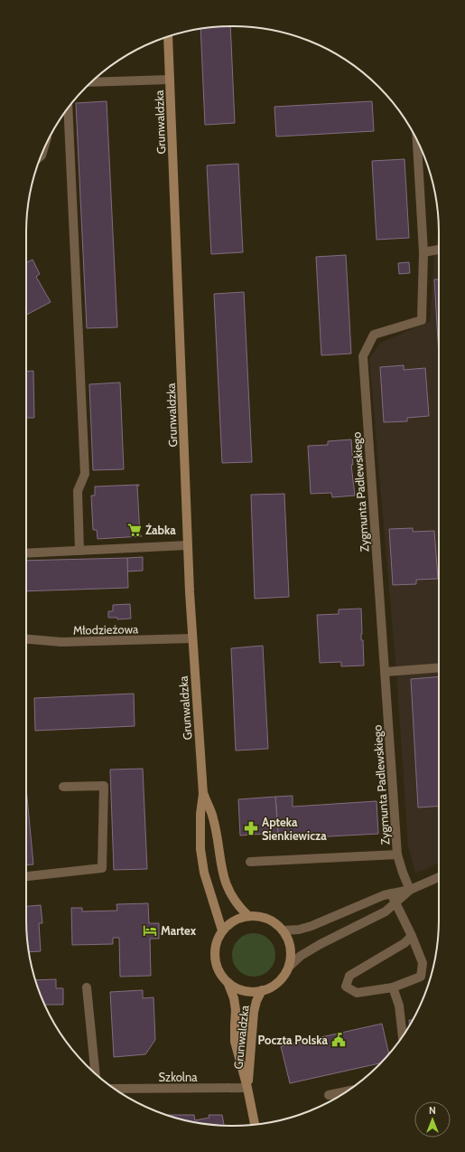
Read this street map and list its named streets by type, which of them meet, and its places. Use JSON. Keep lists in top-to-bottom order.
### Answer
{
  "streets": {
    "street": [
      "Grunwaldzka",
      "Zygmunta Padlewskiego",
      "Młodzieżowa",
      "Szkolna"
    ]
  },
  "crossings": [
    ["Grunwaldzka", "Młodzieżowa"],
    ["Grunwaldzka", "Szkolna"]
  ],
  "places": {
    "supermarket": ["Żabka"],
    "pharmacy": ["Apteka Sienkiewicza"],
    "hotel": ["Martex"],
    "public building": ["Poczta Polska"]
  },
  "north": "top"
}
